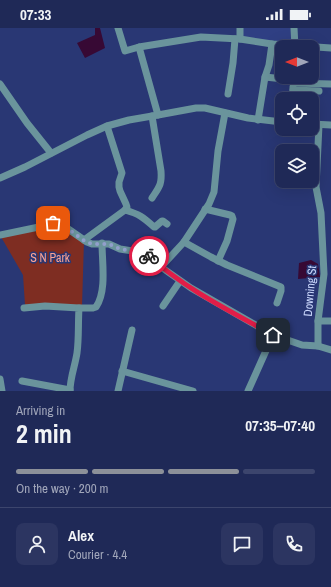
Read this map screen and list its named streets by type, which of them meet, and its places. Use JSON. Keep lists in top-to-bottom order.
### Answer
{
  "streets": {
    "street": ["Downing St"]
  },
  "parks": ["S N Park"],
  "north": "left",
  "page": {
    "status": "07:33",
    "heading": ["2 min", "Arriving in", "07:35–07:40"],
    "panel": ["Alex", "Courier · 4.4"],
    "bar": "On the way · 200 m"
  }
}
